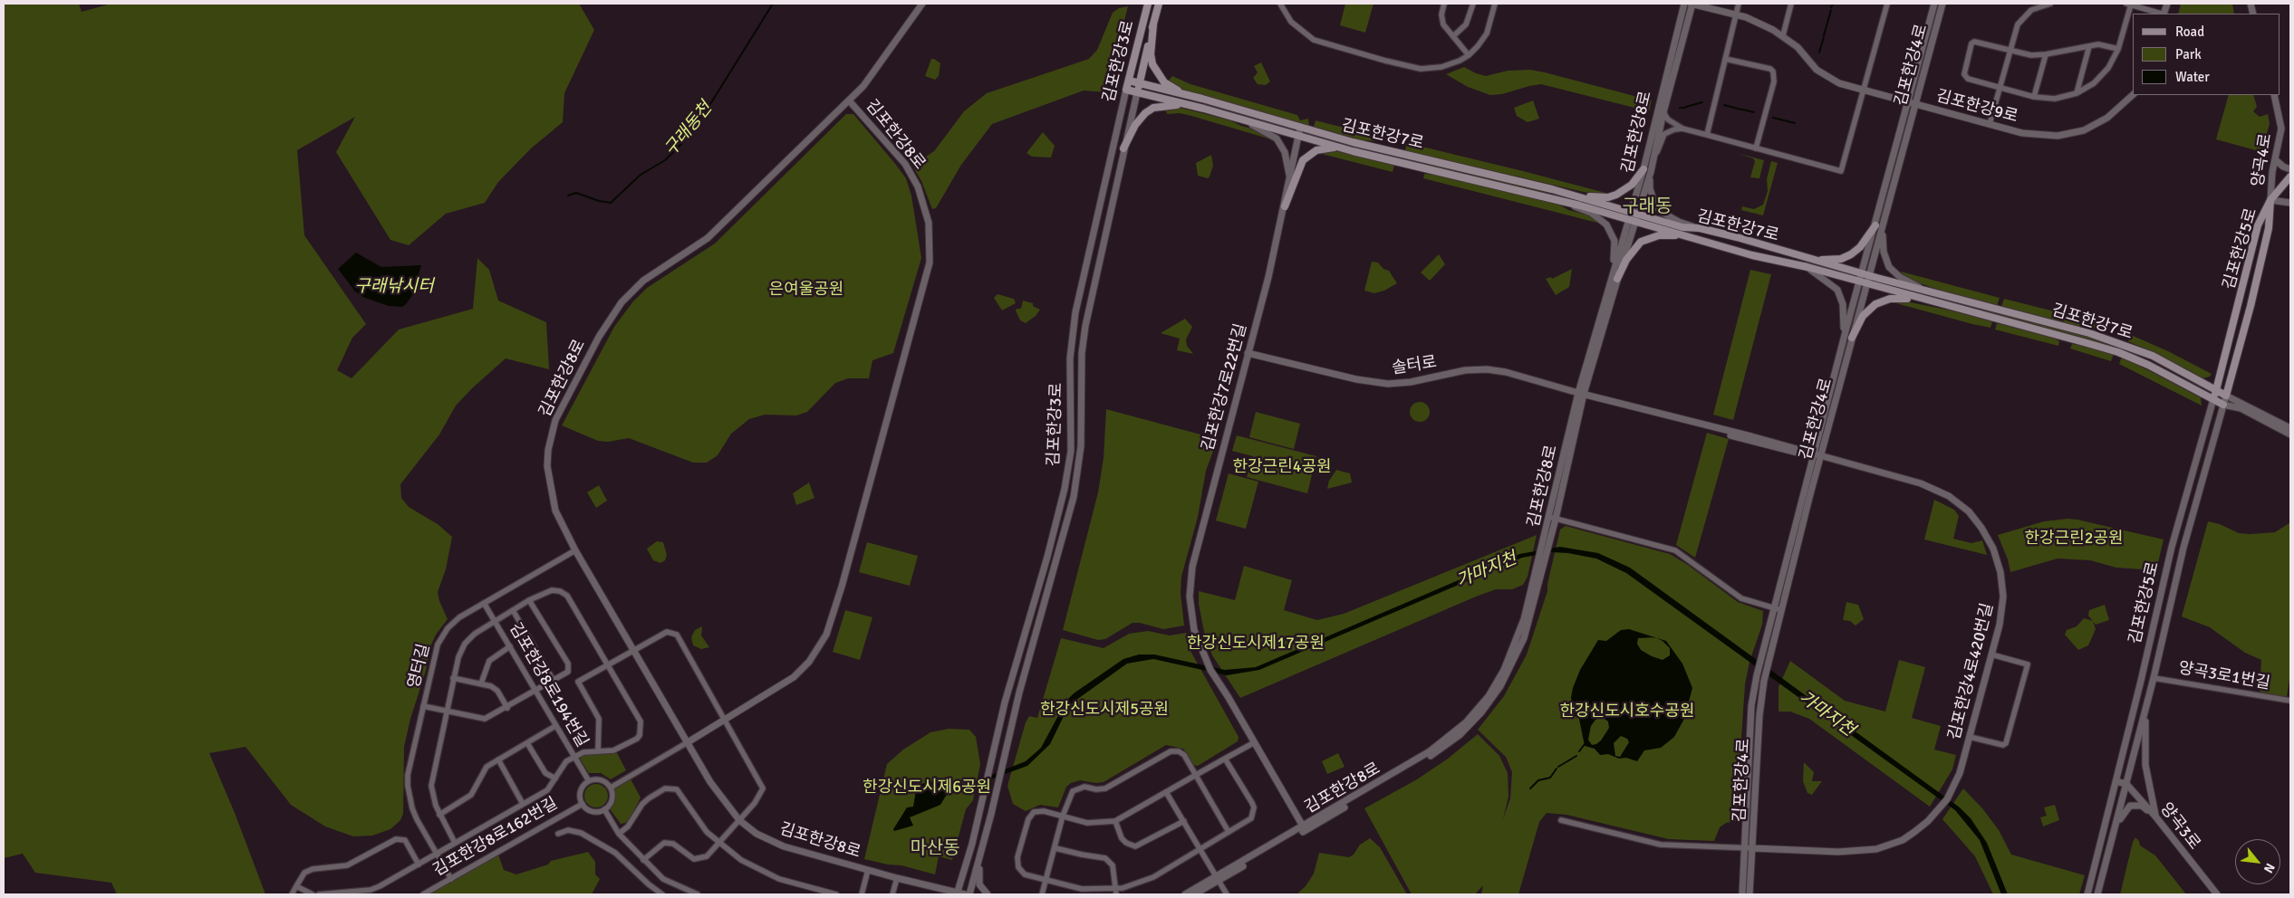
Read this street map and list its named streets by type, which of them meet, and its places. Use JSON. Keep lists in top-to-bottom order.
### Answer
{
  "streets": {
    "main road": [
      "김포한강3로",
      "김포한강7로",
      "양곡4로",
      "김포한강5로"
    ],
    "street": [
      "김포한강4로",
      "김포한강9로",
      "김포한강8로",
      "솔터로",
      "김포한강7로22번길",
      "영터길",
      "김포한강4로420번길",
      "양곡3로1번길",
      "김포한강8로194번길",
      "양곡3로",
      "김포한강8로162번길"
    ]
  },
  "crossings": [
    ["김포한강3로", "김포한강8로"],
    ["김포한강3로", "김포한강7로"],
    ["김포한강4로", "김포한강9로"],
    ["김포한강4로", "김포한강7로"],
    ["김포한강4로", "솔터로"],
    ["김포한강4로", "김포한강4로420번길"],
    ["김포한강9로", "김포한강8로"],
    ["김포한강8로", "김포한강7로"],
    ["김포한강8로", "솔터로"],
    ["김포한강8로", "영터길"],
    ["김포한강7로", "김포한강5로"],
    ["김포한강7로", "김포한강7로22번길"],
    ["양곡4로", "김포한강5로"],
    ["김포한강5로", "양곡3로1번길"],
    ["김포한강5로", "양곡3로"],
    ["솔터로", "김포한강7로22번길"],
    ["솔터로", "김포한강4로420번길"],
    ["영터길", "김포한강8로194번길"],
    ["영터길", "김포한강8로162번길"],
    ["김포한강8로194번길", "김포한강8로162번길"]
  ],
  "districts": ["구래동", "마산동"],
  "water": ["구래동천", "구래낚시터", "가마지천"],
  "parks": [
    "은여울공원",
    "한강근린4공원",
    "한강근린2공원",
    "한강신도시제17공원",
    "한강신도시제5공원",
    "한강신도시호수공원",
    "한강신도시제6공원"
  ],
  "legend": ["Road", "Park", "Water"],
  "north": "bottom right"
}
